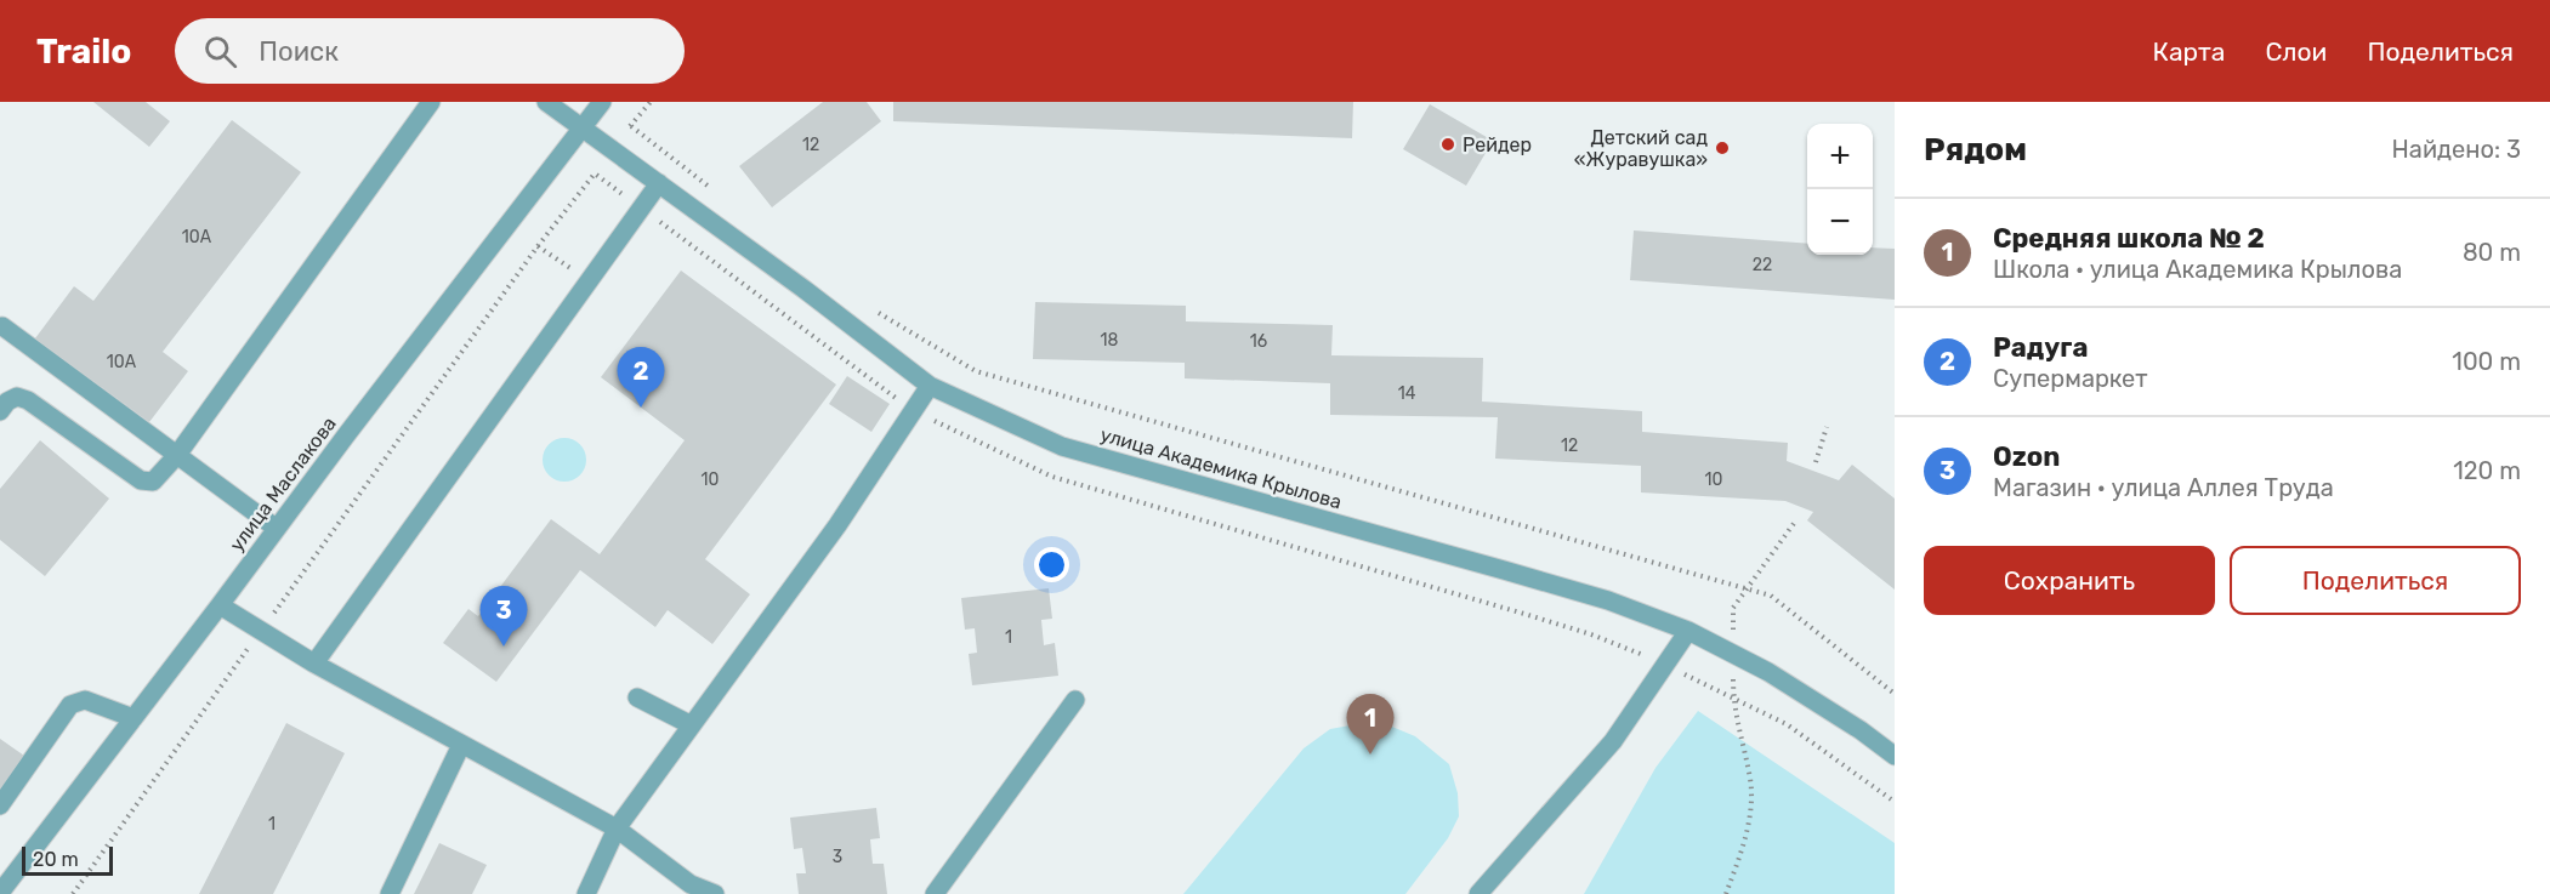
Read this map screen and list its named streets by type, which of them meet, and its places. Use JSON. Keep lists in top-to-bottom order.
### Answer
{
  "streets": {
    "street": ["улица Академика Крылова", "улица Маслакова"]
  },
  "crossings": [
    ["улица Академика Крылова", "улица Маслакова"]
  ],
  "places": ["Рейдер", "Детский сад «Журавушка»"],
  "house_numbers": [
    "12",
    "10А",
    "22",
    "18",
    "16",
    "10А",
    "14",
    "12",
    "10",
    "10",
    "1",
    "1",
    "3"
  ],
  "scale_bar": "20 m",
  "page": {
    "header": "Trailo",
    "search": "Поиск",
    "nav": ["Карта", "Слои", "Поделиться"],
    "heading": ["Рядом", "Найдено: 3"],
    "map_buttons": ["+", "−"],
    "list": [
      {
        "mark": "1",
        "name": "Средняя школа № 2",
        "note": "Школа · улица Академика Крылова",
        "value": "80 m"
      },
      {
        "mark": "2",
        "name": "Радуга",
        "note": "Супермаркет",
        "value": "100 m"
      },
      {
        "mark": "3",
        "name": "Ozon",
        "note": "Магазин · улица Аллея Труда",
        "value": "120 m"
      }
    ],
    "pins": ["2", "3", "1"],
    "buttons": ["Сохранить", "Поделиться"],
    "scale": "20 m"
  }
}
